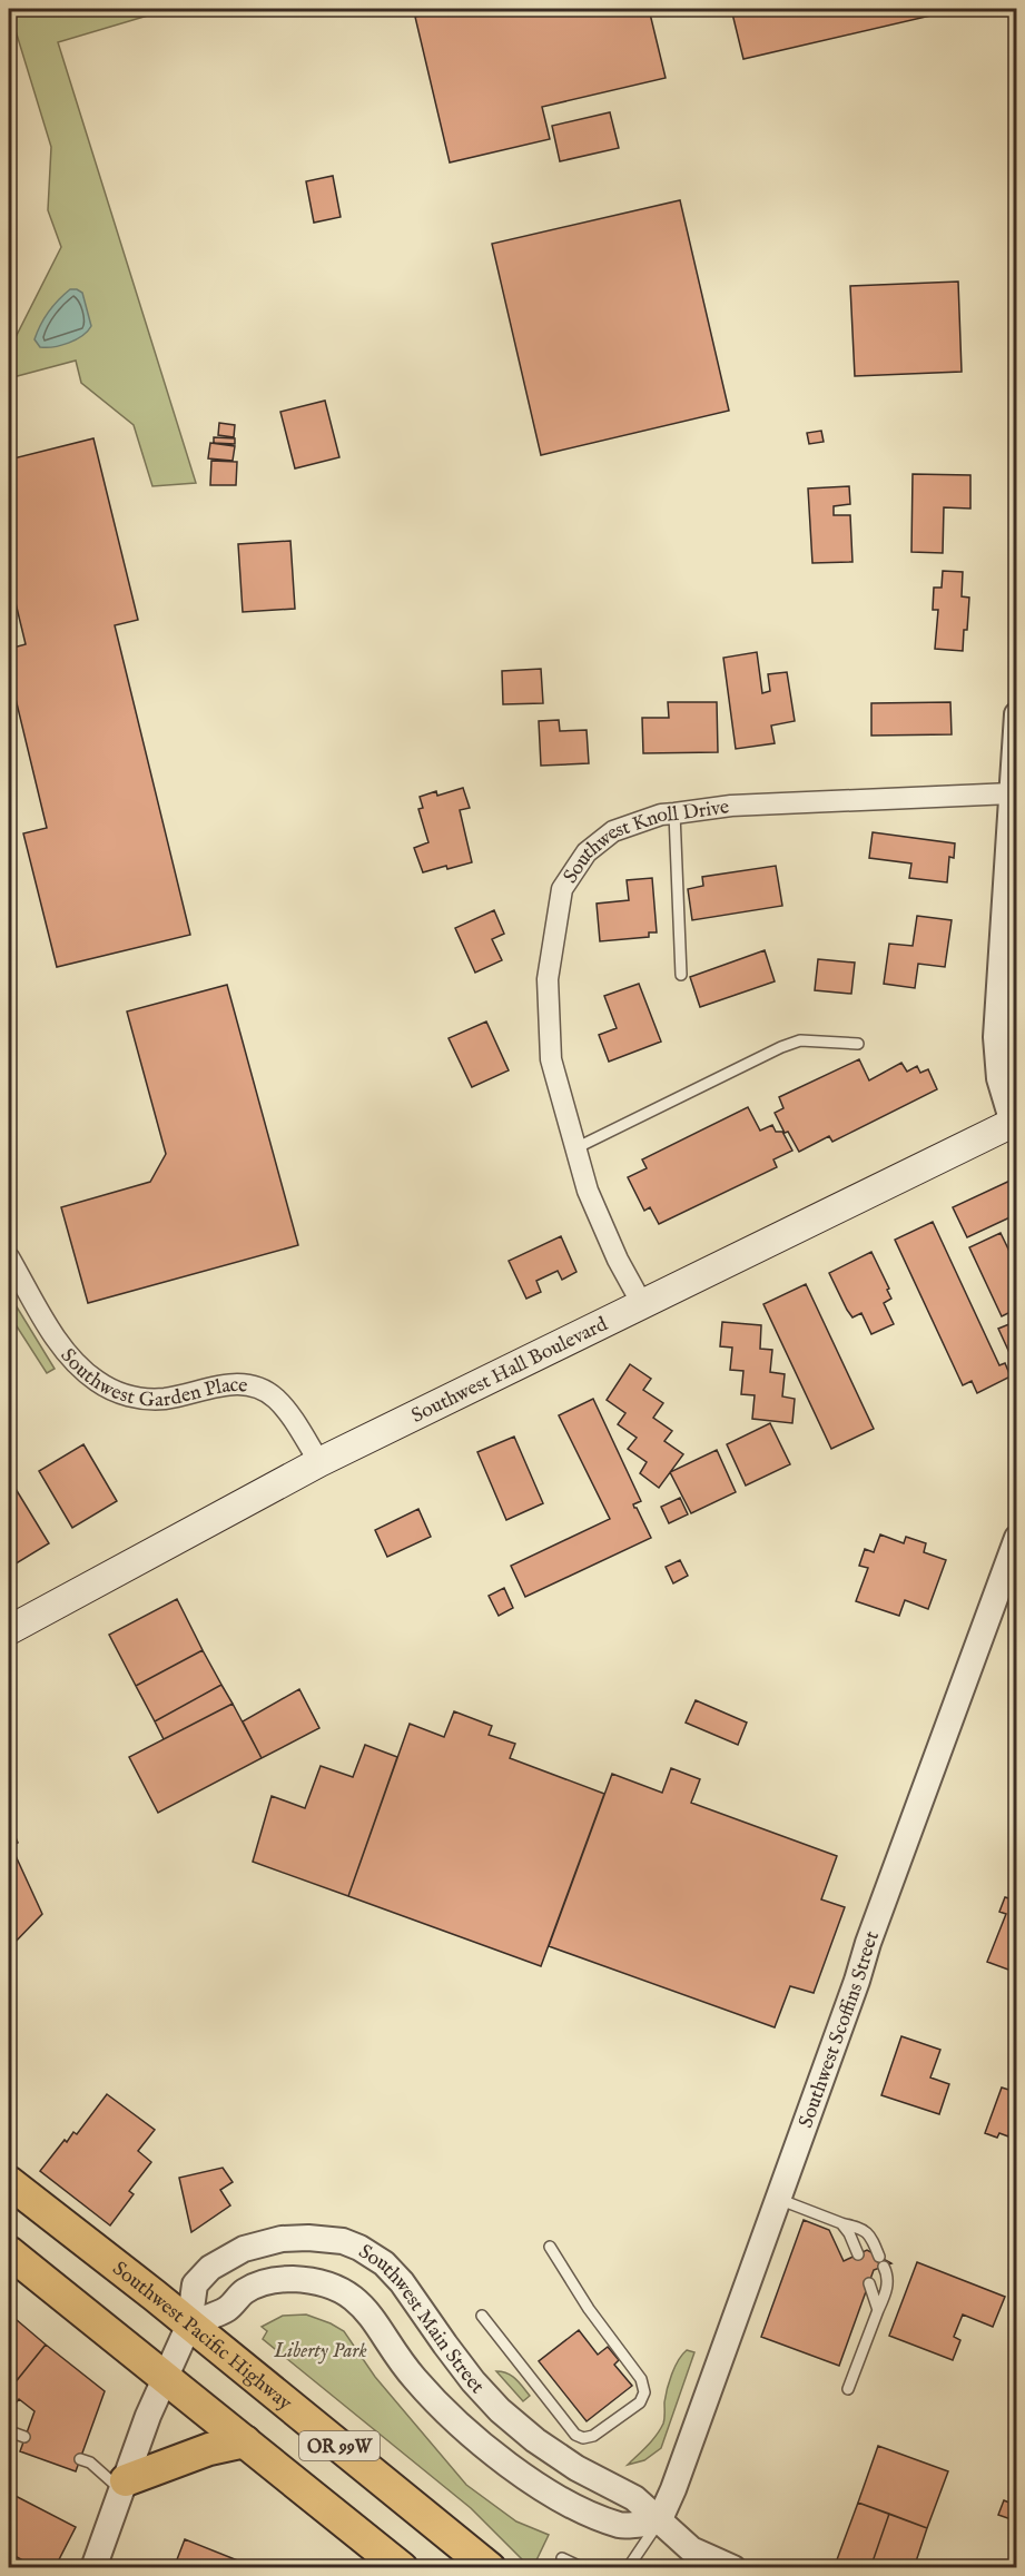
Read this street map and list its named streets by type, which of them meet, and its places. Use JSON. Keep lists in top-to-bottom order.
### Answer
{
  "streets": {
    "highway": ["Southwest Pacific Highway", "OR 99W"],
    "main road": ["Southwest Hall Boulevard"],
    "street": [
      "Southwest Knoll Drive",
      "Southwest Garden Place",
      "Southwest Scoffins Street",
      "Southwest Main Street"
    ]
  },
  "crossings": [
    ["Southwest Knoll Drive", "Southwest Hall Boulevard"],
    ["Southwest Garden Place", "Southwest Hall Boulevard"],
    ["Southwest Scoffins Street", "Southwest Main Street"],
    ["Southwest Main Street", "Southwest Pacific Highway"],
    ["Southwest Main Street", "OR 99W"]
  ],
  "parks": ["Liberty Park"]
}
